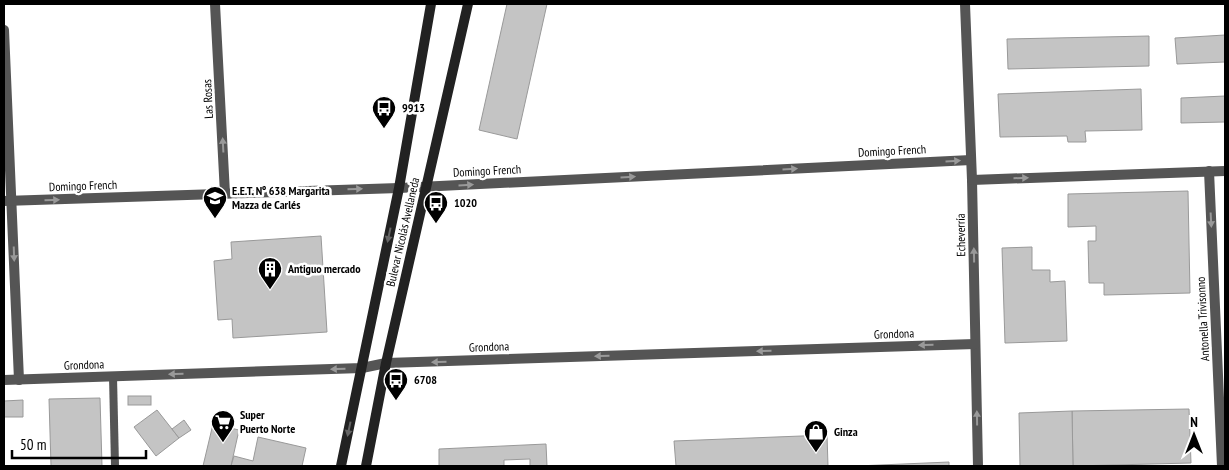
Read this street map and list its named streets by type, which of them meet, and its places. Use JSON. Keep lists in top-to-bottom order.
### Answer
{
  "streets": {
    "main road": ["Bulevar Nicolás Avellaneda"],
    "street": [
      "Las Rosas",
      "Domingo French",
      "Echeverría",
      "Antonella Trivisonno",
      "Grondona"
    ]
  },
  "crossings": [
    ["Las Rosas", "Domingo French"],
    ["Domingo French", "Bulevar Nicolás Avellaneda"],
    ["Domingo French", "Echeverría"],
    ["Bulevar Nicolás Avellaneda", "Grondona"],
    ["Echeverría", "Grondona"]
  ],
  "one_way": [
    "Las Rosas",
    "Domingo French",
    "Echeverría",
    "Antonella Trivisonno",
    "Grondona"
  ],
  "places": {
    "bus stop": ["9913", "1020", "6708"],
    "school or university": ["E.E.T. Nº 638 Margarita Mazza de Carlés"],
    "building": ["Antiguo mercado"],
    "supermarket": ["Super Puerto Norte"],
    "shop": ["Ginza"]
  },
  "scale_bar": "50 m",
  "north": "top"
}
